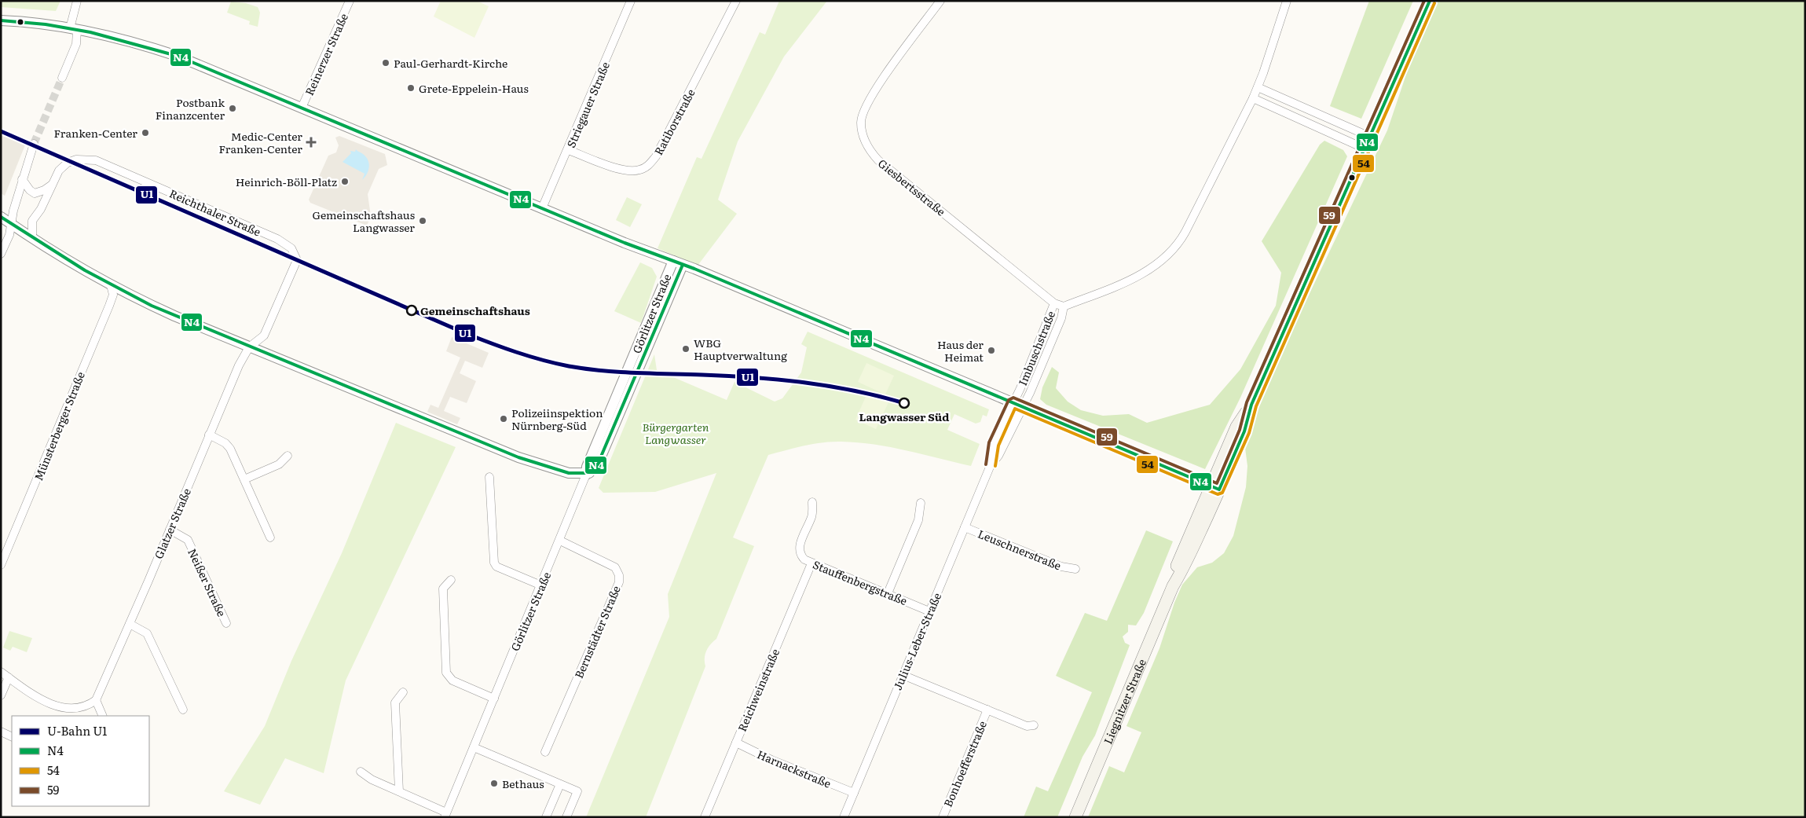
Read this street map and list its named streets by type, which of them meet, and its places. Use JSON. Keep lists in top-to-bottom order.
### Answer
{
  "streets": {
    "main road": ["Liegnitzer Straße"],
    "street": [
      "Reinerzer Straße",
      "Striegauer Straße",
      "Ratiborstraße",
      "Giesbertsstraße",
      "Reichthaler Straße",
      "Görlitzer Straße",
      "Imbuschstraße",
      "Münsterberger Straße",
      "Glatzer Straße",
      "Leuschnerstraße",
      "Neißer Straße",
      "Stauffenbergstraße",
      "Bernstädter Straße",
      "Julius-Leber-Straße",
      "Reichweinstraße",
      "Bonhoefferstraße",
      "Harnackstraße"
    ]
  },
  "crossings": [
    ["Striegauer Straße", "Ratiborstraße"],
    ["Giesbertsstraße", "Imbuschstraße"],
    ["Reichthaler Straße", "Glatzer Straße"],
    ["Görlitzer Straße", "Bernstädter Straße"],
    ["Imbuschstraße", "Julius-Leber-Straße"],
    ["Glatzer Straße", "Neißer Straße"],
    ["Leuschnerstraße", "Julius-Leber-Straße"],
    ["Stauffenbergstraße", "Julius-Leber-Straße"],
    ["Stauffenbergstraße", "Reichweinstraße"],
    ["Julius-Leber-Straße", "Bonhoefferstraße"],
    ["Julius-Leber-Straße", "Harnackstraße"],
    ["Reichweinstraße", "Harnackstraße"]
  ],
  "parks": ["Bürgergarten Langwasser"],
  "places": {
    "other": [
      "Paul-Gerhardt-Kirche",
      "Grete-Eppelein-Haus",
      "Postbank Finanzcenter",
      "Franken-Center",
      "Heinrich-Böll-Platz",
      "Gemeinschaftshaus Langwasser",
      "Gemeinschaftshaus",
      "WBG Hauptverwaltung",
      "Haus der Heimat",
      "Langwasser Süd",
      "Polizeiinspektion Nürnberg-Süd",
      "Bethaus"
    ],
    "health": ["Medic-Center Franken-Center"]
  },
  "lines": [
    "transit line N4",
    "transit line 59",
    "transit line 54",
    "metro line U1"
  ],
  "legend": [
    "U-Bahn U1",
    "N4",
    "54",
    "59"
  ]
}
